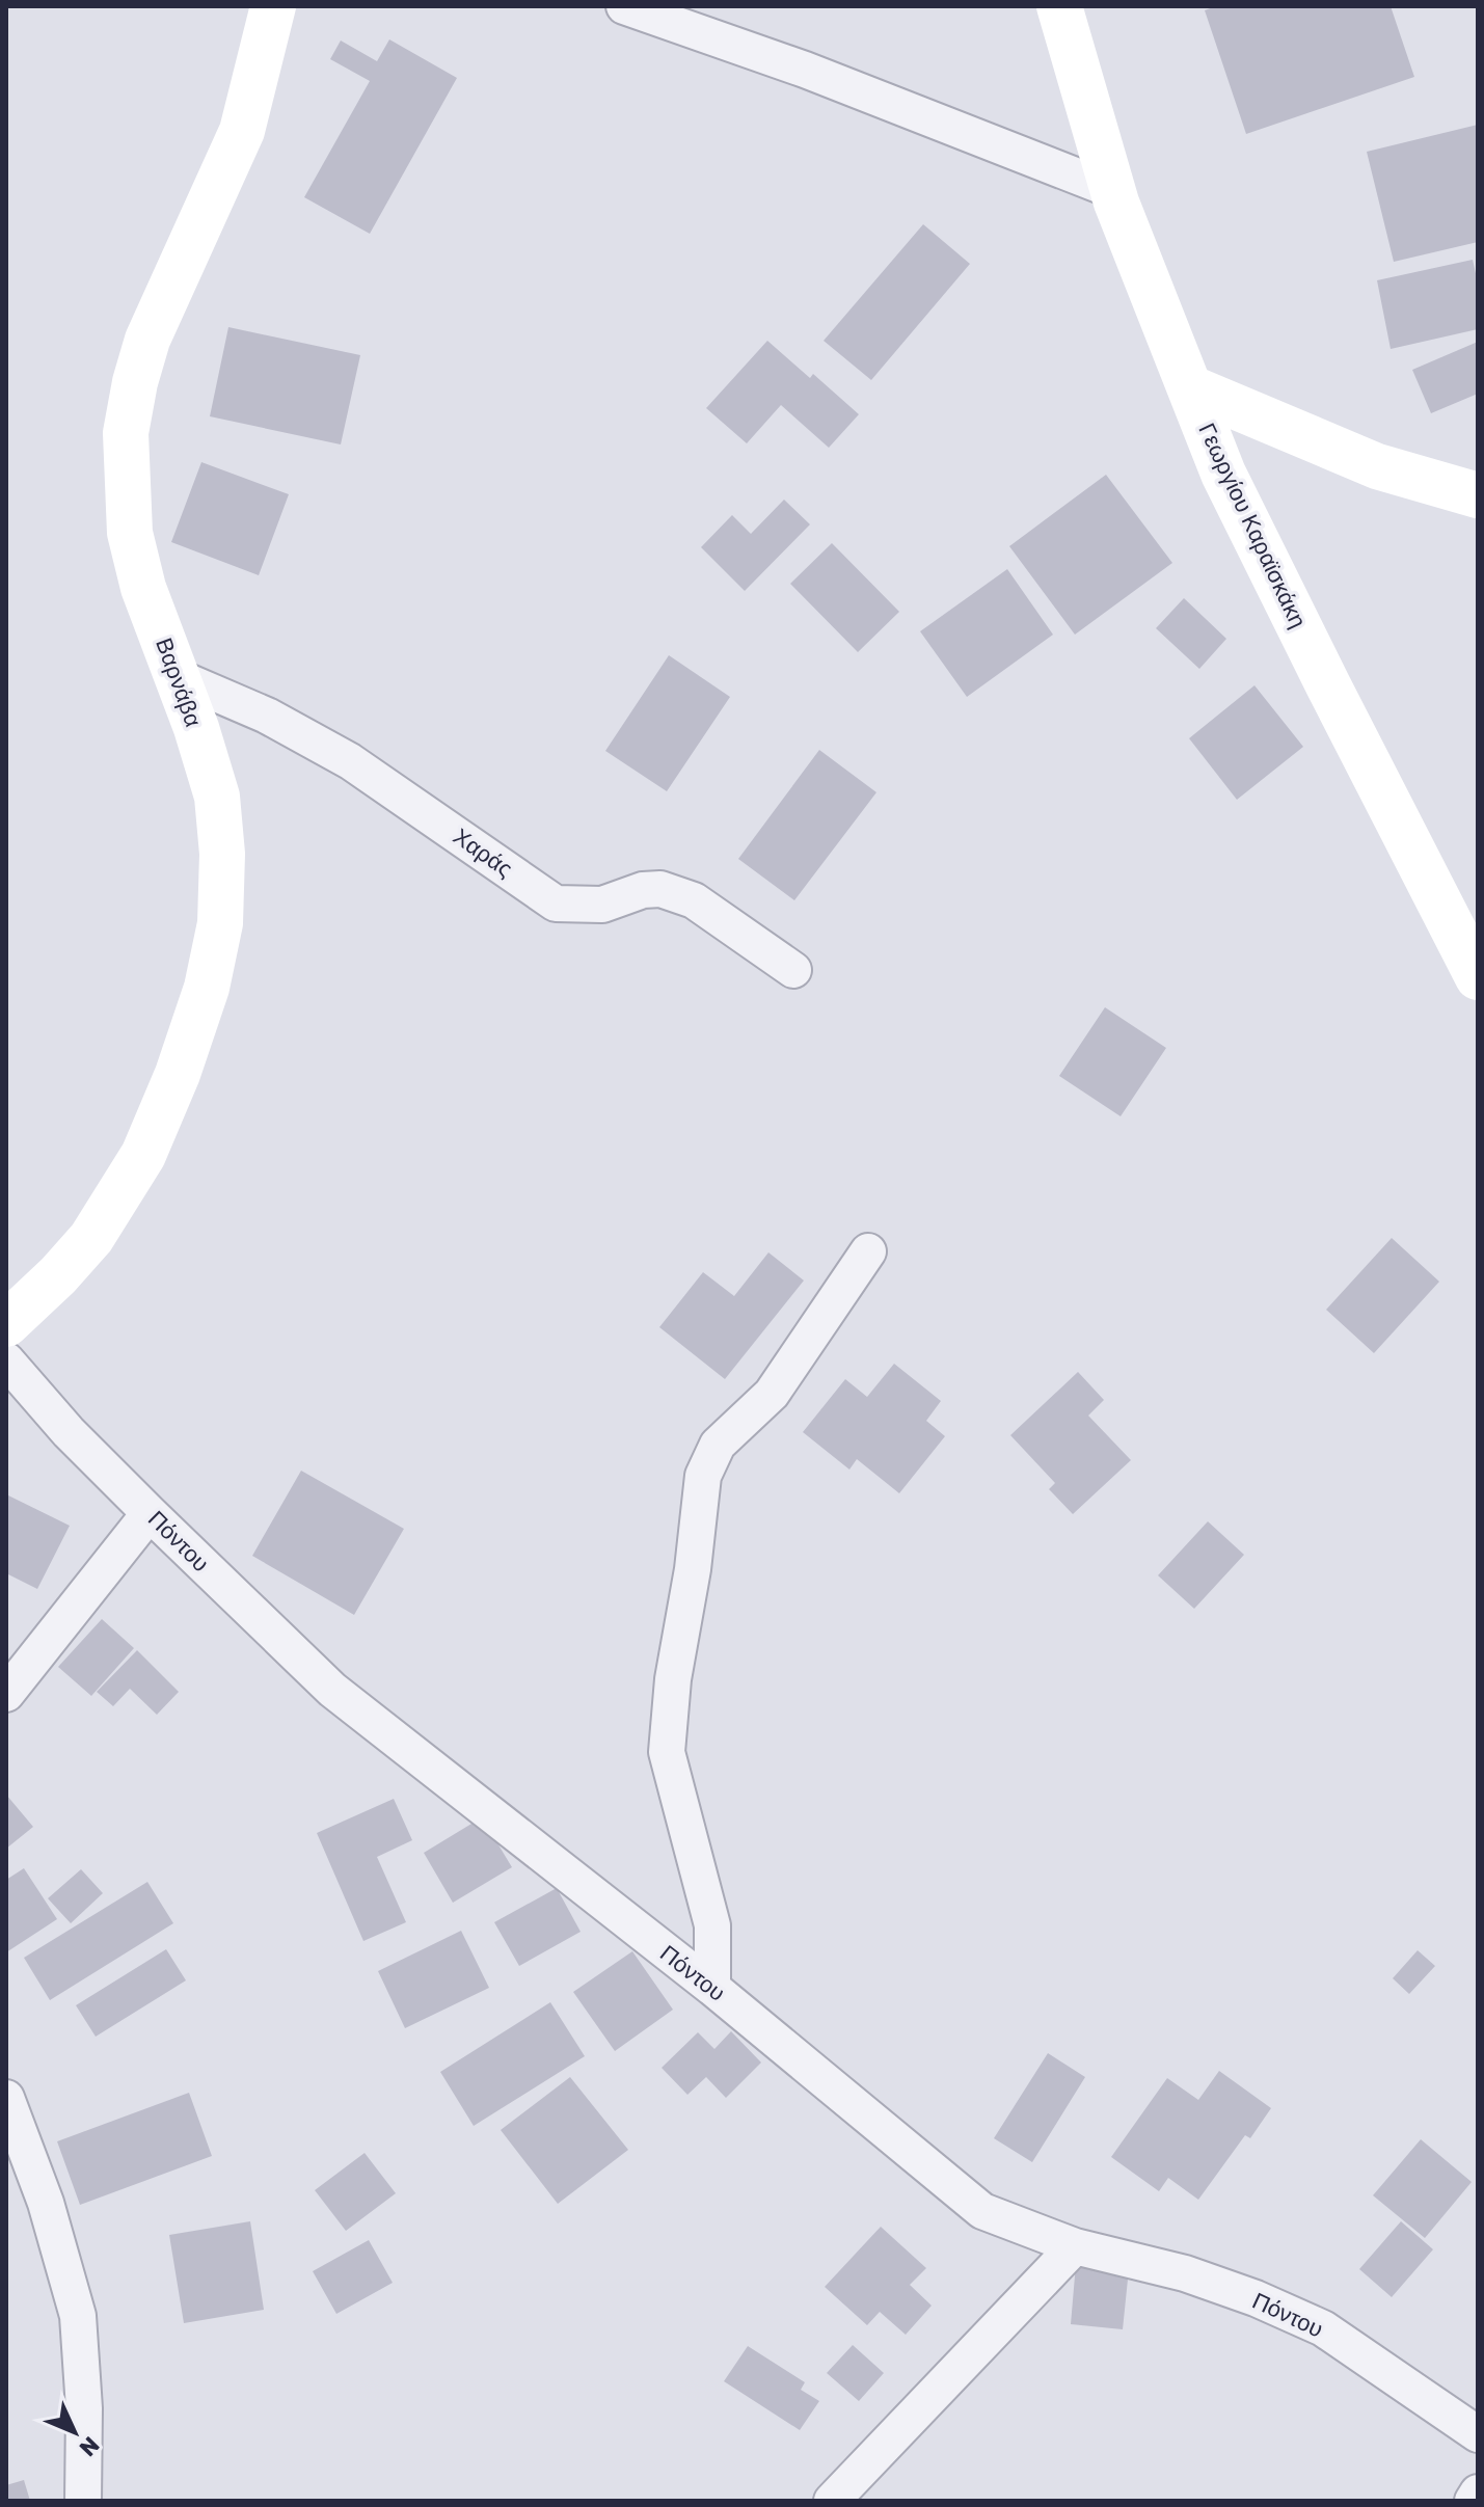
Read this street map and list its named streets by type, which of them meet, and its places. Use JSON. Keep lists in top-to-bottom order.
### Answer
{
  "streets": {
    "street": [
      "Γεωργίου Καραϊσκάκη",
      "Βαρνάβα",
      "Χαράς",
      "Πόντου"
    ]
  },
  "crossings": [
    ["Βαρνάβα", "Χαράς"]
  ],
  "north": "bottom right"
}
